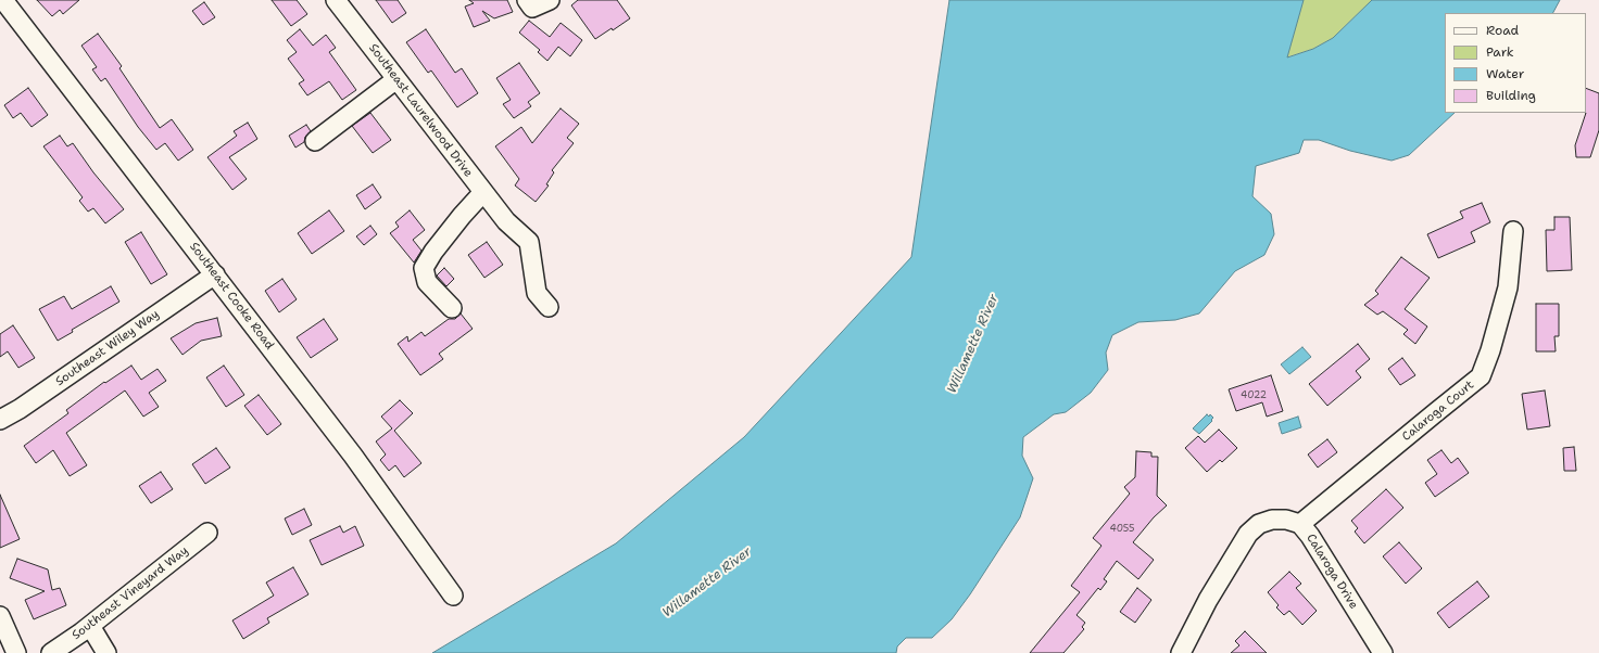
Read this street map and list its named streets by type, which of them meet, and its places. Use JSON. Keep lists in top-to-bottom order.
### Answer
{
  "streets": {
    "street": [
      "Southeast Laurelwood Drive",
      "Southeast Cooke Road",
      "Southeast Wiley Way",
      "Calaroga Court",
      "Calaroga Drive",
      "Southeast Vineyard Way"
    ]
  },
  "crossings": [
    ["Southeast Cooke Road", "Southeast Wiley Way"],
    ["Calaroga Court", "Calaroga Drive"]
  ],
  "water": ["Willamette River"],
  "house_numbers": ["4022", "4055"],
  "legend": [
    "Road",
    "Park",
    "Water",
    "Building"
  ]
}
